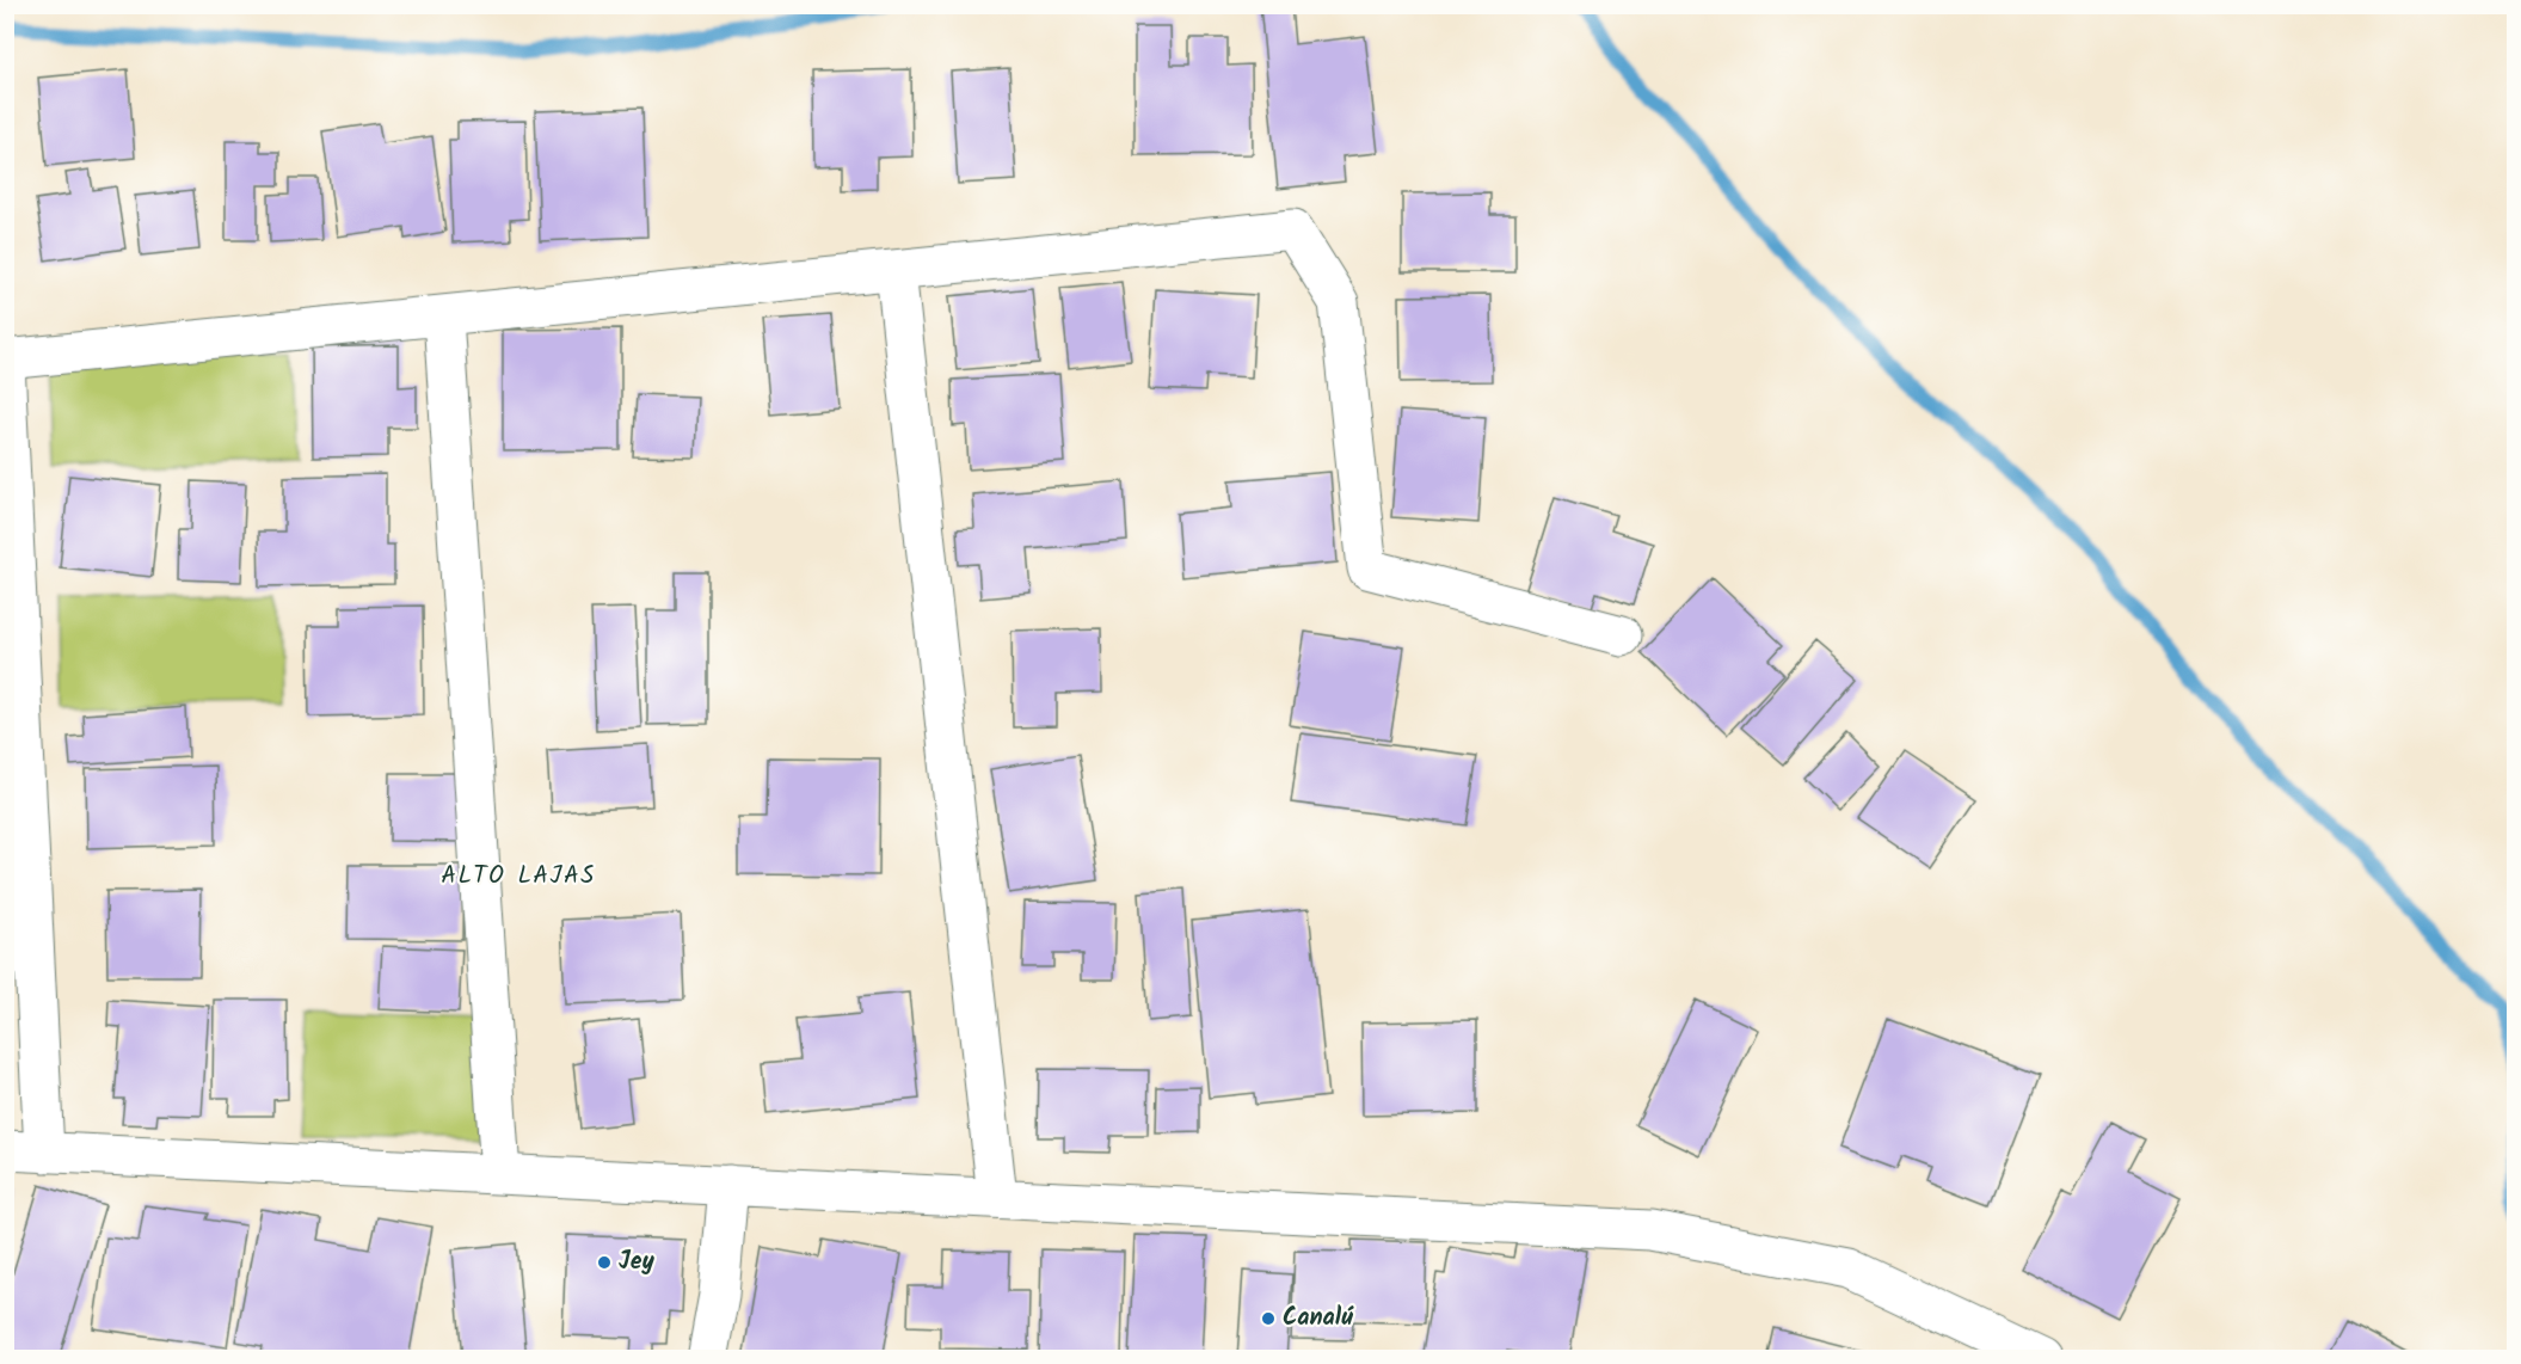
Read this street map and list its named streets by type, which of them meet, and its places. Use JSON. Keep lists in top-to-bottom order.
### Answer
{
  "districts": ["ALTO LAJAS"],
  "places": ["Jey", "Canalú"]
}
